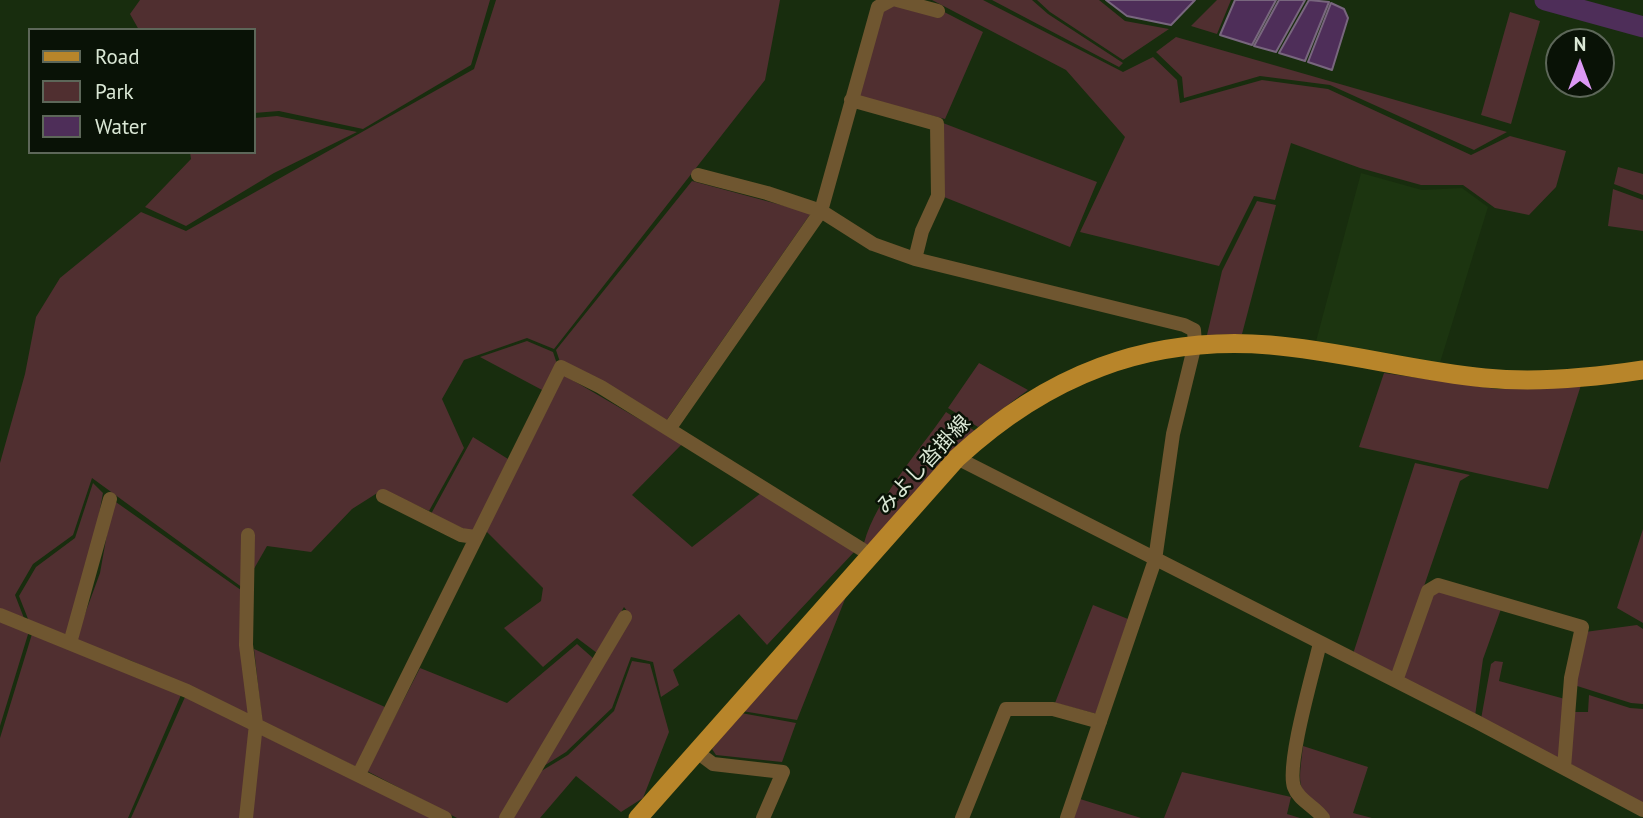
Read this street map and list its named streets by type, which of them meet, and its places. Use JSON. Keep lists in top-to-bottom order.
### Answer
{
  "streets": {
    "main road": ["みよし沓掛線"]
  },
  "legend": ["Road", "Park", "Water"],
  "north": "top"
}
